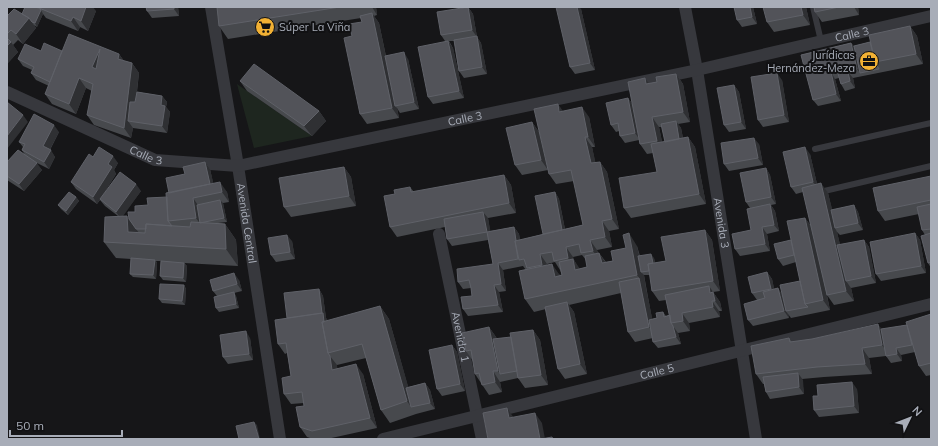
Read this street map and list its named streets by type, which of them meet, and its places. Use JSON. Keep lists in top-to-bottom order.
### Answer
{
  "streets": {
    "street": [
      "Calle 3",
      "Avenida Central",
      "Avenida 3",
      "Avenida 1",
      "Calle 5"
    ]
  },
  "crossings": [
    ["Calle 3", "Avenida Central"],
    ["Calle 3", "Avenida 3"],
    ["Avenida 3", "Calle 5"],
    ["Avenida 1", "Calle 5"]
  ],
  "places": {
    "supermarket": ["Súper La Viña"],
    "office": ["Jurídicas Hernández-Meza"]
  },
  "scale_bar": "50 m",
  "north": "top right"
}
